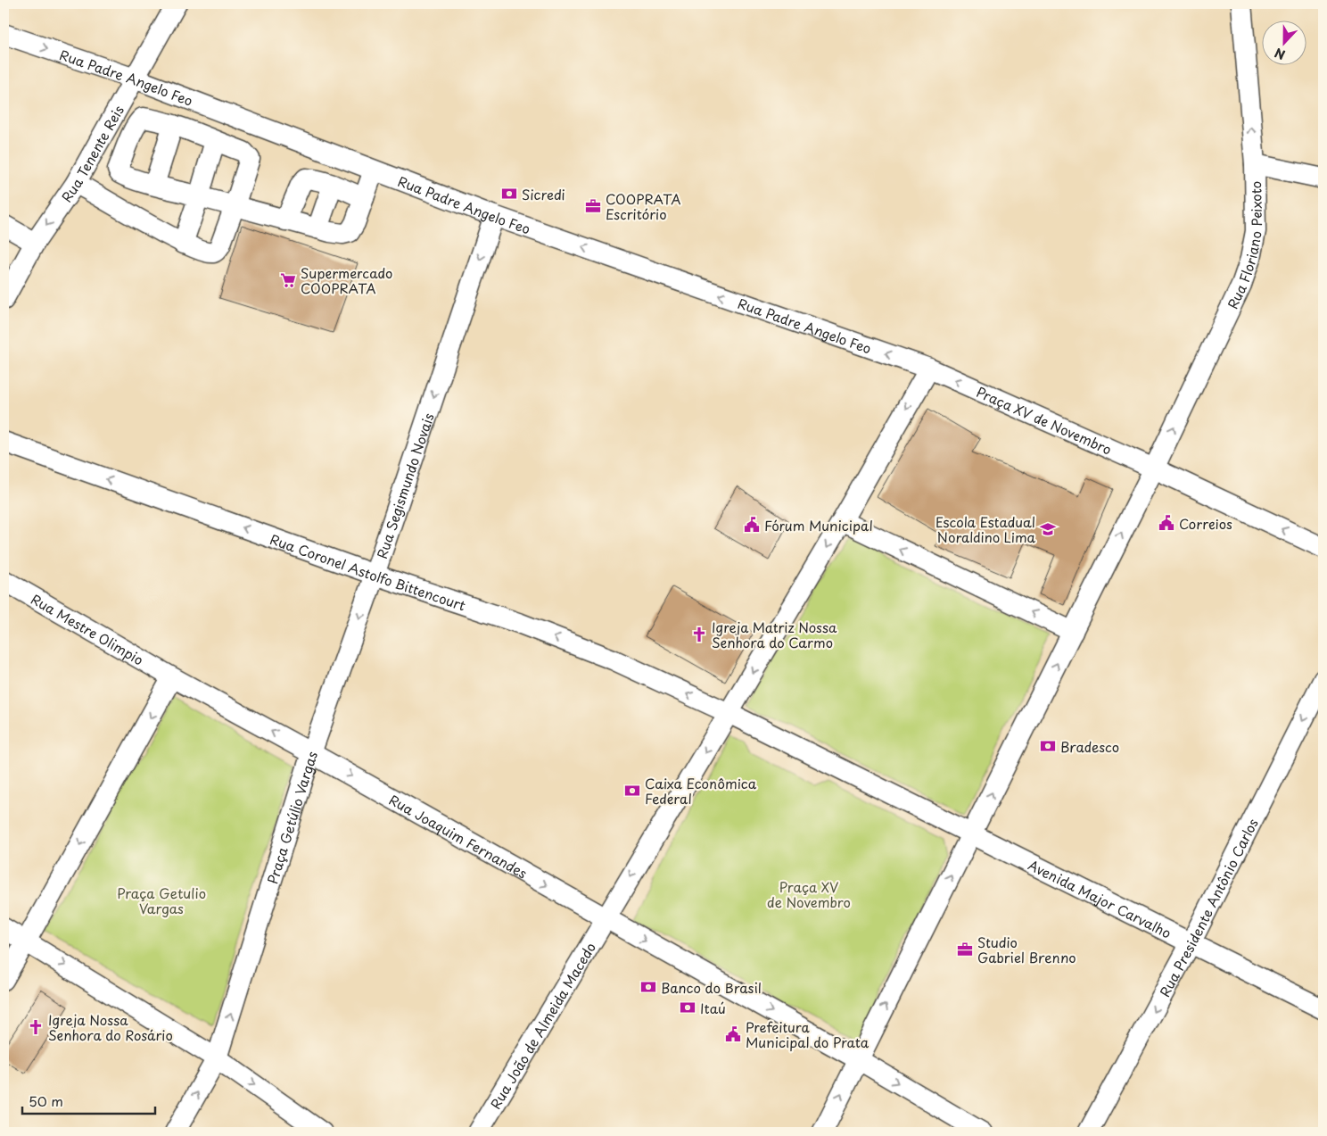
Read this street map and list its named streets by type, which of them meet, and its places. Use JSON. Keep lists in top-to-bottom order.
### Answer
{
  "streets": {
    "street": [
      "Rua Padre Angelo Feo",
      "Rua Tenente Reis",
      "Rua Floriano Peixoto",
      "Praça XV de Novembro",
      "Rua Segismundo Novais",
      "Rua Coronel Astolfo Bittencourt",
      "Rua Mestre Olimpio",
      "Praça Getúlio Vargas",
      "Rua Joaquim Fernandes",
      "Avenida Major Carvalho",
      "Rua Presidente Antônio Carlos",
      "Rua João de Almeida Macedo"
    ]
  },
  "crossings": [
    ["Rua Padre Angelo Feo", "Rua Tenente Reis"],
    ["Rua Padre Angelo Feo", "Praça XV de Novembro"],
    ["Rua Padre Angelo Feo", "Rua Segismundo Novais"],
    ["Rua Floriano Peixoto", "Praça XV de Novembro"],
    ["Rua Segismundo Novais", "Rua Coronel Astolfo Bittencourt"],
    ["Rua Segismundo Novais", "Praça Getúlio Vargas"],
    ["Rua Segismundo Novais", "Rua Joaquim Fernandes"],
    ["Rua Mestre Olimpio", "Praça Getúlio Vargas"],
    ["Praça Getúlio Vargas", "Rua Joaquim Fernandes"],
    ["Rua Joaquim Fernandes", "Rua João de Almeida Macedo"],
    ["Avenida Major Carvalho", "Rua Presidente Antônio Carlos"]
  ],
  "one_way": [
    "Rua Floriano Peixoto",
    "Rua Segismundo Novais",
    "Rua Coronel Astolfo Bittencourt",
    "Praça Getúlio Vargas",
    "Rua Joaquim Fernandes",
    "Rua Presidente Antônio Carlos"
  ],
  "parks": ["Praça XV de Novembro", "Praça Getulio Vargas"],
  "places": {
    "bank": [
      "Sicredi",
      "Bradesco",
      "Caixa Econômica Federal",
      "Banco do Brasil",
      "Itaú"
    ],
    "office": ["COOPRATA Escritório", "Studio Gabriel Brenno"],
    "supermarket": ["Supermercado COOPRATA"],
    "public building": ["Correios", "Fórum Municipal", "Prefeitura Municipal do Prata"],
    "school or university": ["Escola Estadual Noraldino Lima"],
    "church": ["Igreja Matriz Nossa Senhora do Carmo", "Igreja Nossa Senhora do Rosário"]
  },
  "scale_bar": "50 m",
  "north": "bottom"
}
